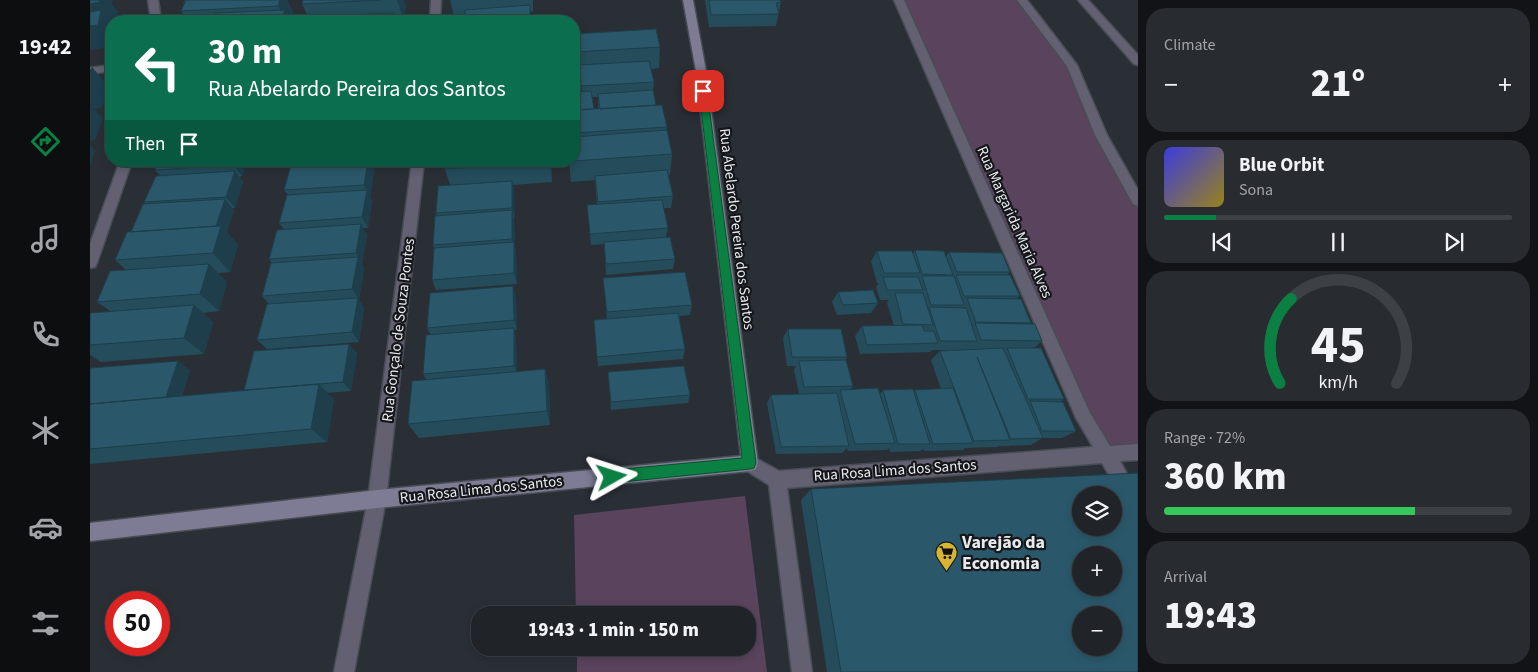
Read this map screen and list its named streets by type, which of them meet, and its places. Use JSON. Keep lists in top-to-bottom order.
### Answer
{
  "streets": {
    "main road": ["Rua Abelardo Pereira dos Santos", "Rua Rosa Lima dos Santos"],
    "street": ["Rua Margarida Maria Alves", "Rua Gonçalo de Souza Pontes"]
  },
  "crossings": [
    ["Rua Margarida Maria Alves", "Rua Rosa Lima dos Santos"],
    ["Rua Abelardo Pereira dos Santos", "Rua Rosa Lima dos Santos"],
    ["Rua Gonçalo de Souza Pontes", "Rua Rosa Lima dos Santos"]
  ],
  "places": {
    "supermarket": ["Varejão da Economia"]
  },
  "page": {
    "tabs": "19:42",
    "tile": [
      "Climate",
      ["Range · 72%", "360 km"],
      ["Arrival", "19:43"]
    ],
    "turn": ["30 m", "Rua Abelardo Pereira dos Santos"],
    "heat": ["−", "21°", "+"],
    "then": "Then",
    "song": ["Blue Orbit", "Sona"],
    "map_buttons": ["+", "−"],
    "limit": "50",
    "trip": "19:43 · 1 min · 150 m",
    "gauge": ["45", "km/h"]
  }
}
